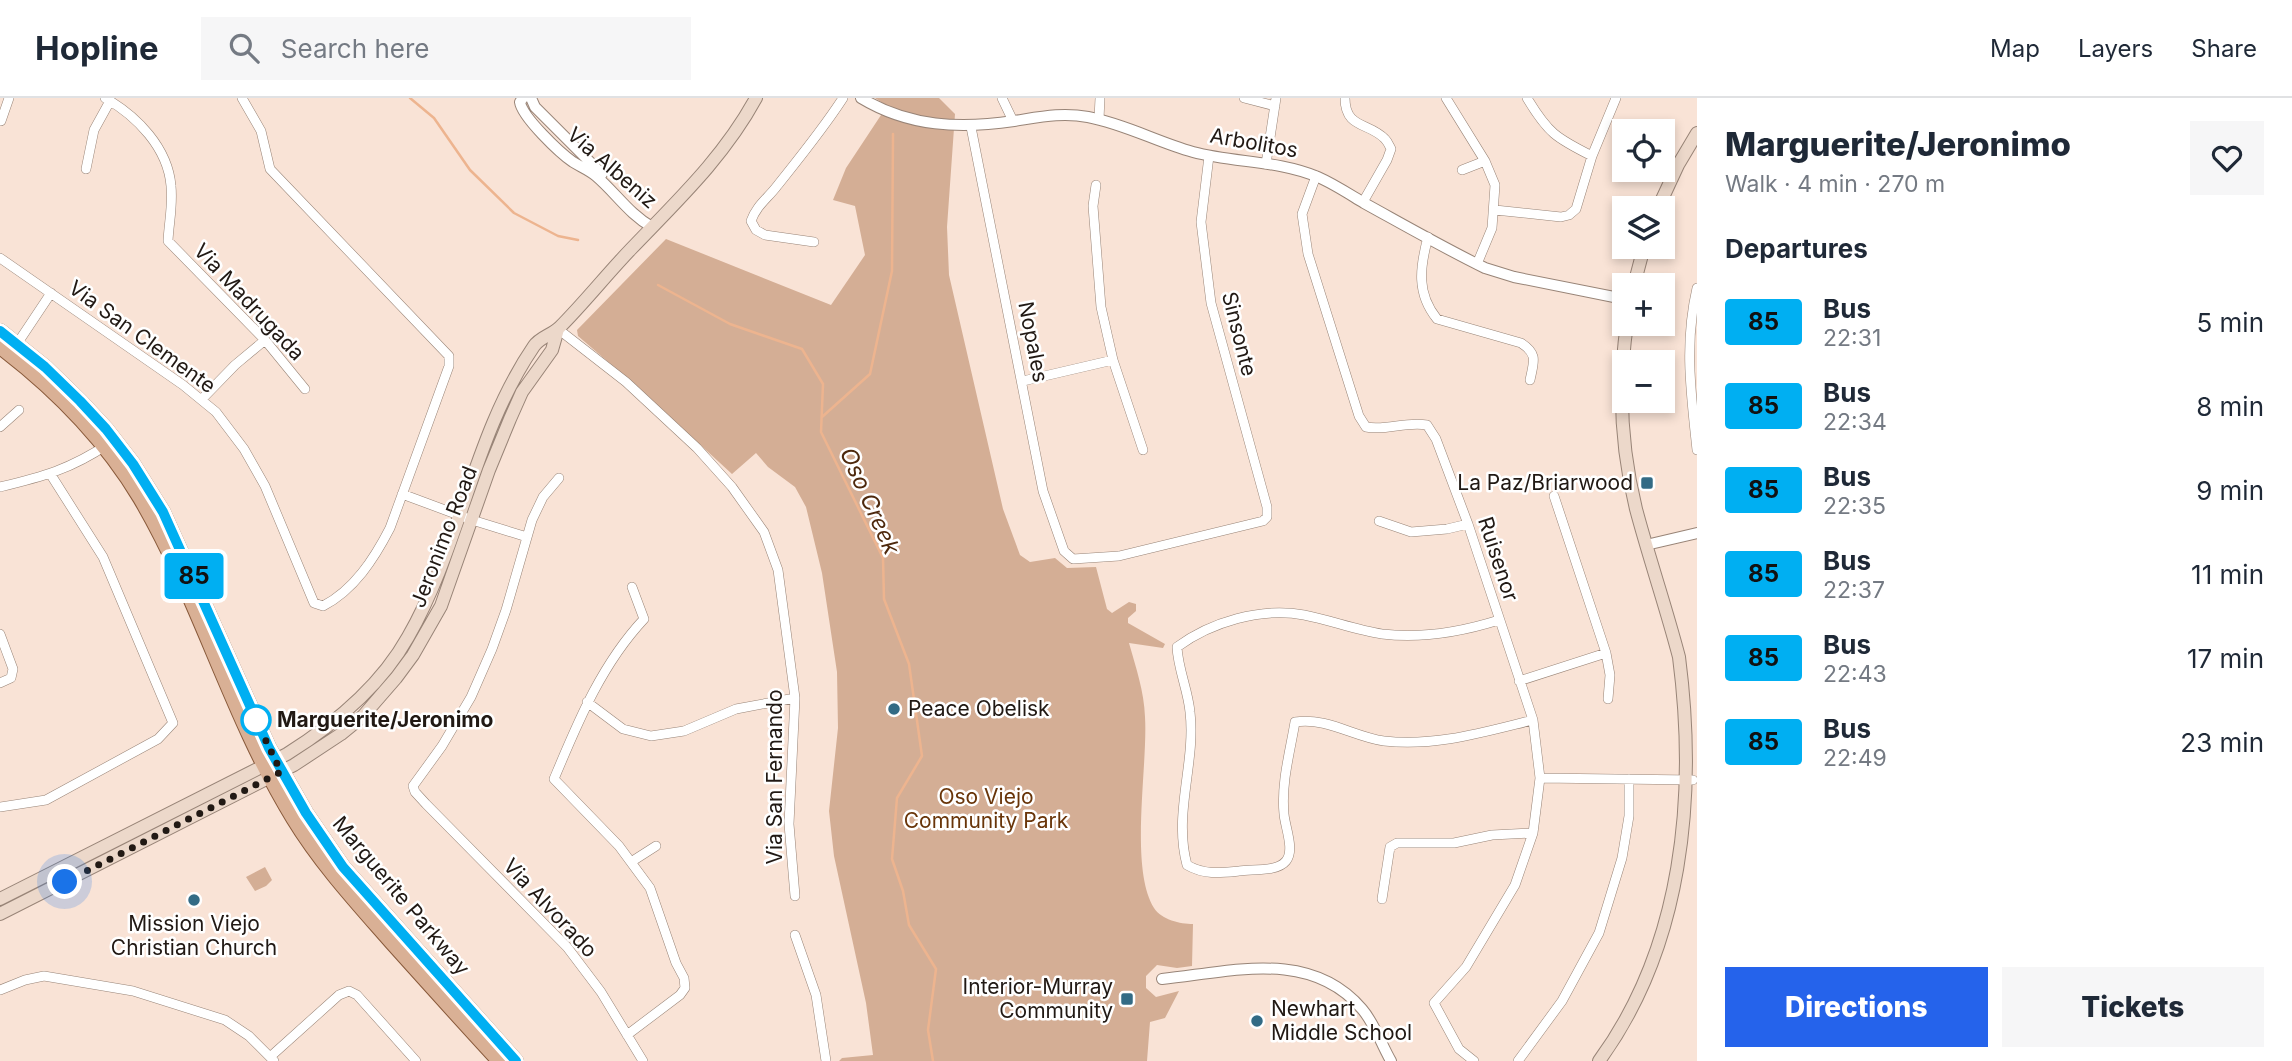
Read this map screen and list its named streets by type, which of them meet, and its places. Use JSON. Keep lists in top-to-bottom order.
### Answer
{
  "streets": {
    "main road": ["Jeronimo Road", "Marguerite Parkway"],
    "street": [
      "Arbolitos",
      "Via Albeniz",
      "Via Madrugada",
      "Sinsonte",
      "Via San Clemente",
      "Nopales",
      "Ruisenor",
      "Via San Fernando",
      "Via Alvorado"
    ]
  },
  "crossings": [
    ["Arbolitos", "Sinsonte"],
    ["Arbolitos", "Nopales"],
    ["Arbolitos", "Ruisenor"],
    ["Via Albeniz", "Jeronimo Road"],
    ["Sinsonte", "Nopales"],
    ["Jeronimo Road", "Via San Fernando"],
    ["Jeronimo Road", "Marguerite Parkway"]
  ],
  "water": ["Oso Creek"],
  "parks": ["Oso Viejo Community Park"],
  "places": {
    "transit": ["La Paz/Briarwood", "Interior-Murray Community"],
    "other": [
      "Peace Obelisk",
      "Marguerite/Jeronimo",
      "Mission Viejo Christian Church",
      "Newhart Middle School"
    ]
  },
  "lines": ["bus line 85"],
  "page": {
    "header": "Hopline",
    "search": "Search here",
    "nav": ["Map", "Layers", "Share"],
    "on_map": "85",
    "heading": [
      ["Marguerite/Jeronimo", "Walk · 4 min · 270 m"],
      "Departures"
    ],
    "map_buttons": ["+", "−"],
    "list": [
      {
        "mark": "85",
        "name": "Bus",
        "note": "22:31",
        "value": "5 min"
      },
      {
        "mark": "85",
        "name": "Bus",
        "note": "22:34",
        "value": "8 min"
      },
      {
        "mark": "85",
        "name": "Bus",
        "note": "22:35",
        "value": "9 min"
      },
      {
        "mark": "85",
        "name": "Bus",
        "note": "22:37",
        "value": "11 min"
      },
      {
        "mark": "85",
        "name": "Bus",
        "note": "22:43",
        "value": "17 min"
      },
      {
        "mark": "85",
        "name": "Bus",
        "note": "22:49",
        "value": "23 min"
      }
    ],
    "buttons": ["Directions", "Tickets"]
  }
}
